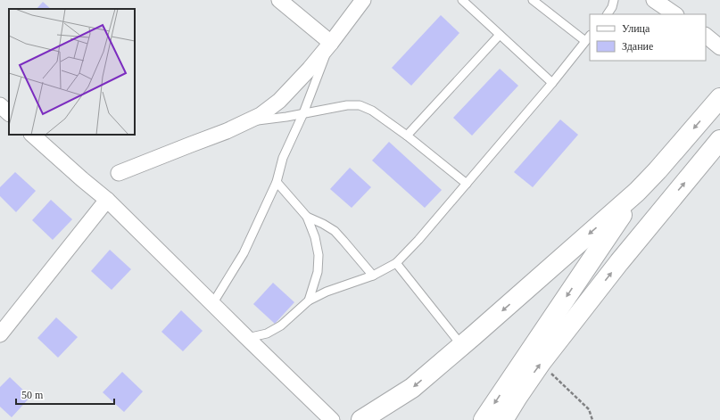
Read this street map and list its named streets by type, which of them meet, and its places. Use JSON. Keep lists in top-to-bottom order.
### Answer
{
  "legend": ["Улица", "Здание"],
  "scale_bar": "50 m"
}
